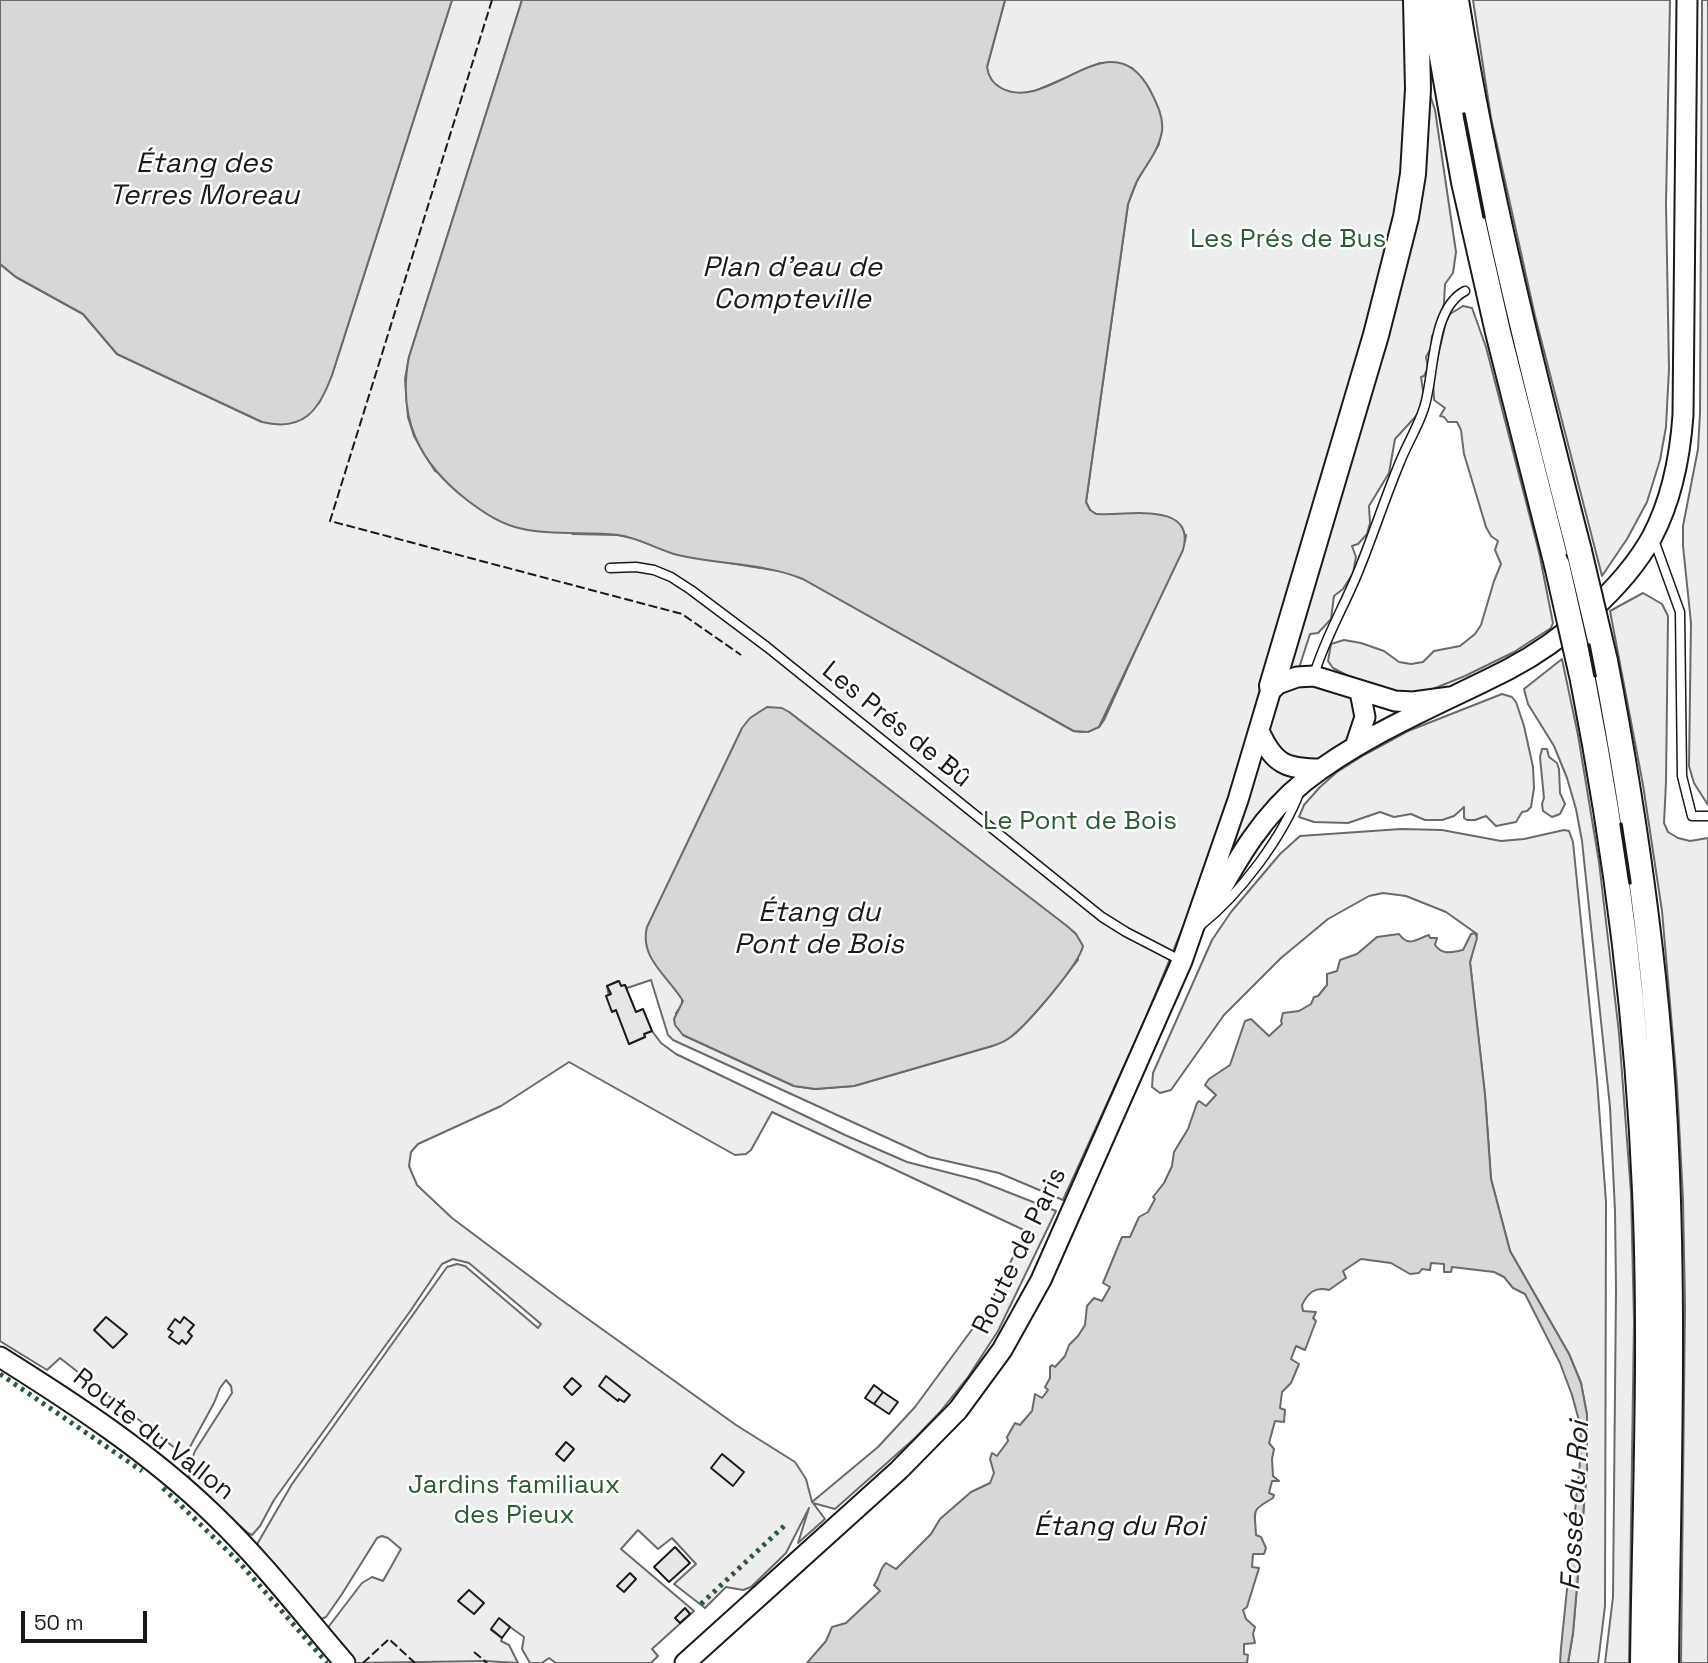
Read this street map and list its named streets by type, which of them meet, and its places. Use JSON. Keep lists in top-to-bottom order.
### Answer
{
  "streets": {
    "street": ["Route de Paris", "Route du Vallon"],
    "lane": ["Les Prés de Bû"]
  },
  "crossings": [
    ["Les Prés de Bû", "Route de Paris"]
  ],
  "water": [
    "Étang des Terres Moreau",
    "Plan d'eau de Compteville",
    "Étang du Pont de Bois",
    "Fossé du Roi",
    "Étang du Roi"
  ],
  "parks": ["Les Prés de Bus", "Le Pont de Bois", "Jardins familiaux des Pieux"],
  "scale_bar": "50 m"
}
